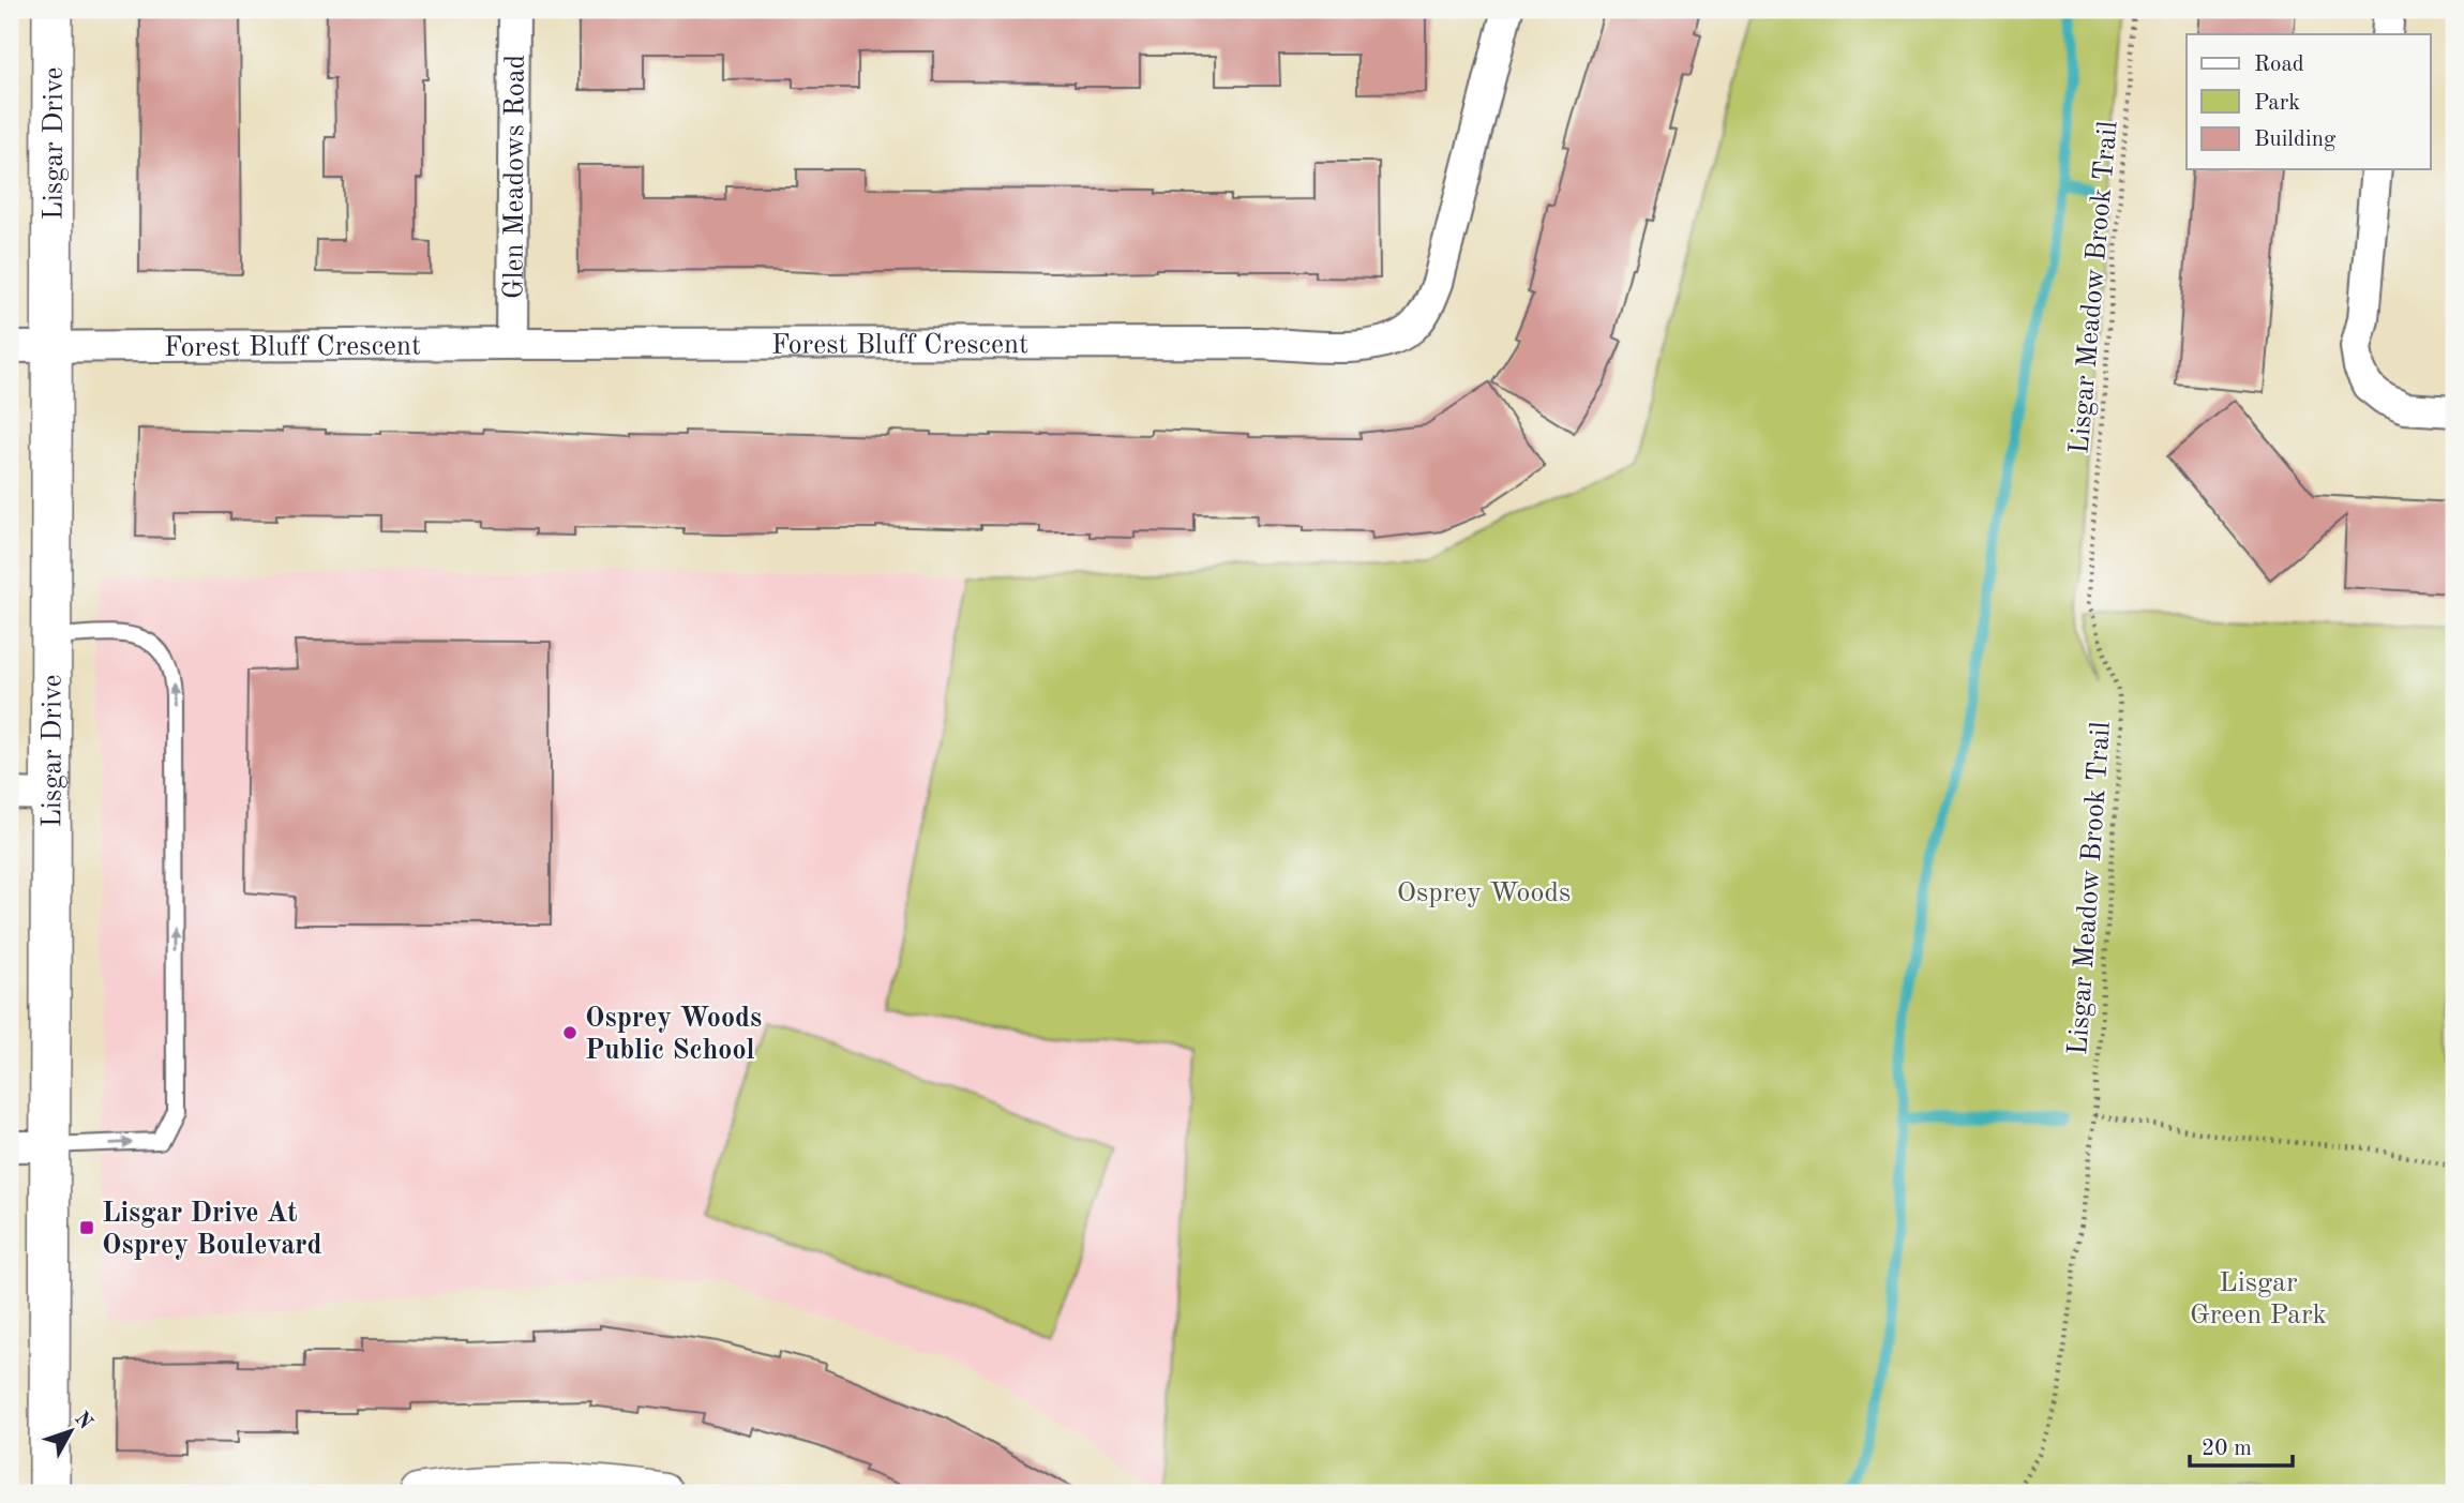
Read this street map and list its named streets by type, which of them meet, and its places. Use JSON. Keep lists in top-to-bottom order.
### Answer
{
  "streets": {
    "street": ["Lisgar Drive", "Glen Meadows Road", "Forest Bluff Crescent"],
    "path": ["Lisgar Meadow Brook Trail"]
  },
  "crossings": [
    ["Lisgar Drive", "Forest Bluff Crescent"],
    ["Glen Meadows Road", "Forest Bluff Crescent"]
  ],
  "parks": ["Osprey Woods", "Lisgar Green Park"],
  "places": {
    "other": ["Osprey Woods Public School"],
    "transit": ["Lisgar Drive At Osprey Boulevard"]
  },
  "legend": ["Road", "Park", "Building"],
  "scale_bar": "20 m",
  "north": "top right"
}
